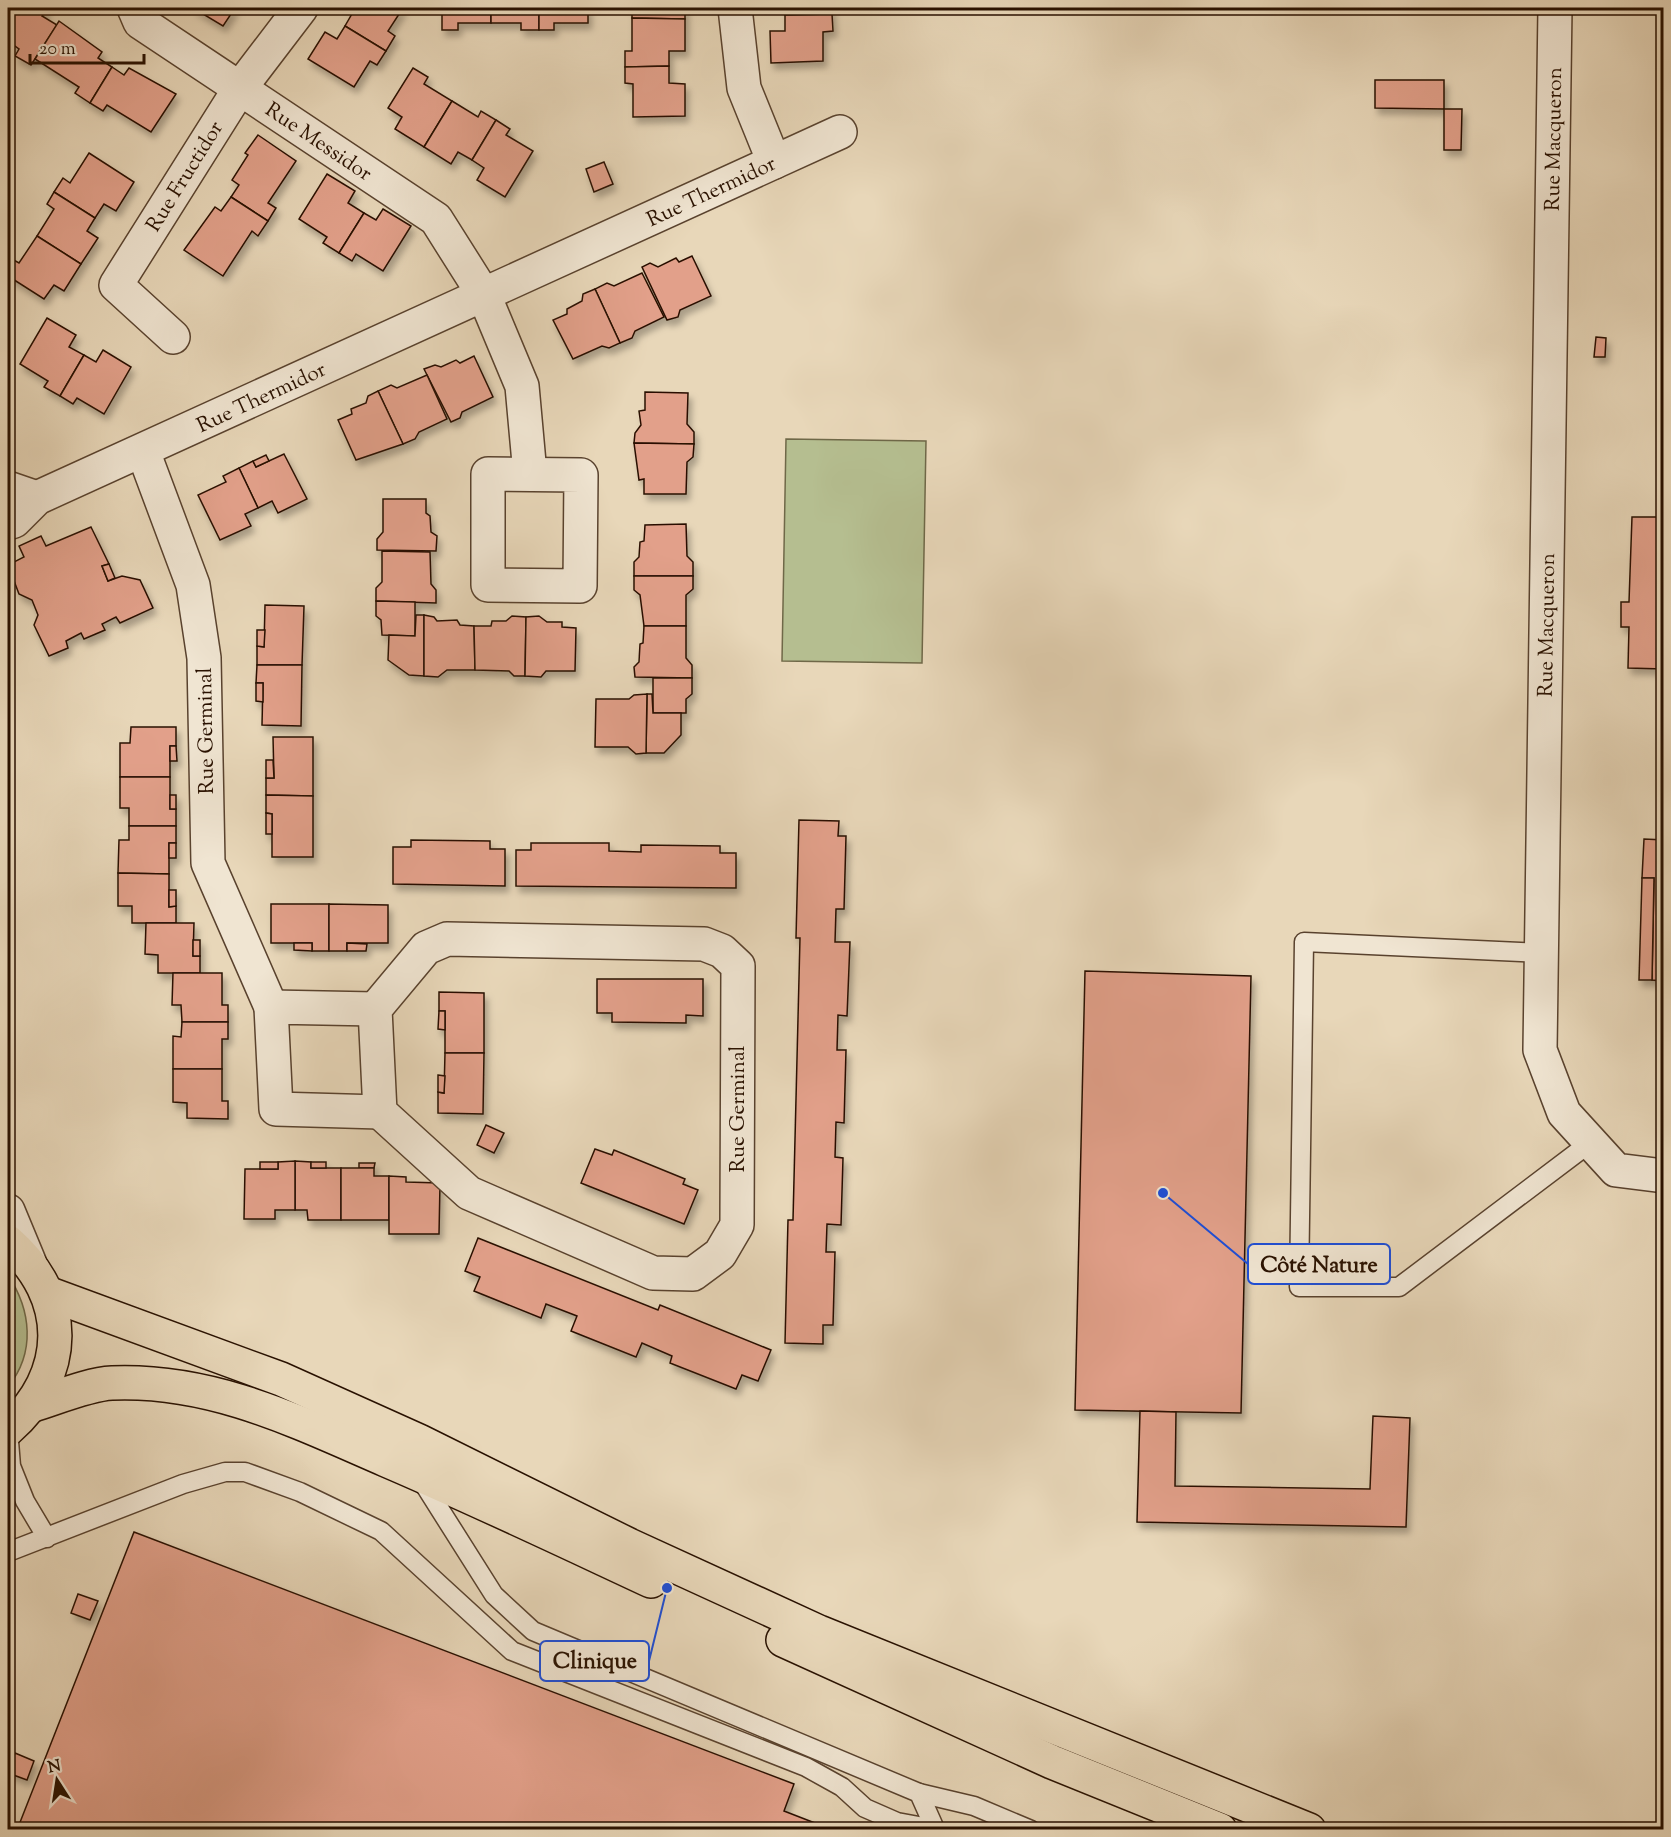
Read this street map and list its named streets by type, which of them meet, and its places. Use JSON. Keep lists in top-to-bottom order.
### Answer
{
  "streets": {
    "street": [
      "Rue Macqueron",
      "Rue Messidor",
      "Rue Fructidor",
      "Rue Thermidor",
      "Rue Germinal"
    ]
  },
  "crossings": [
    ["Rue Messidor", "Rue Fructidor"],
    ["Rue Messidor", "Rue Thermidor"],
    ["Rue Thermidor", "Rue Germinal"]
  ],
  "places": ["Côté Nature", "Clinique"],
  "scale_bar": "20 m",
  "north": "top"
}
